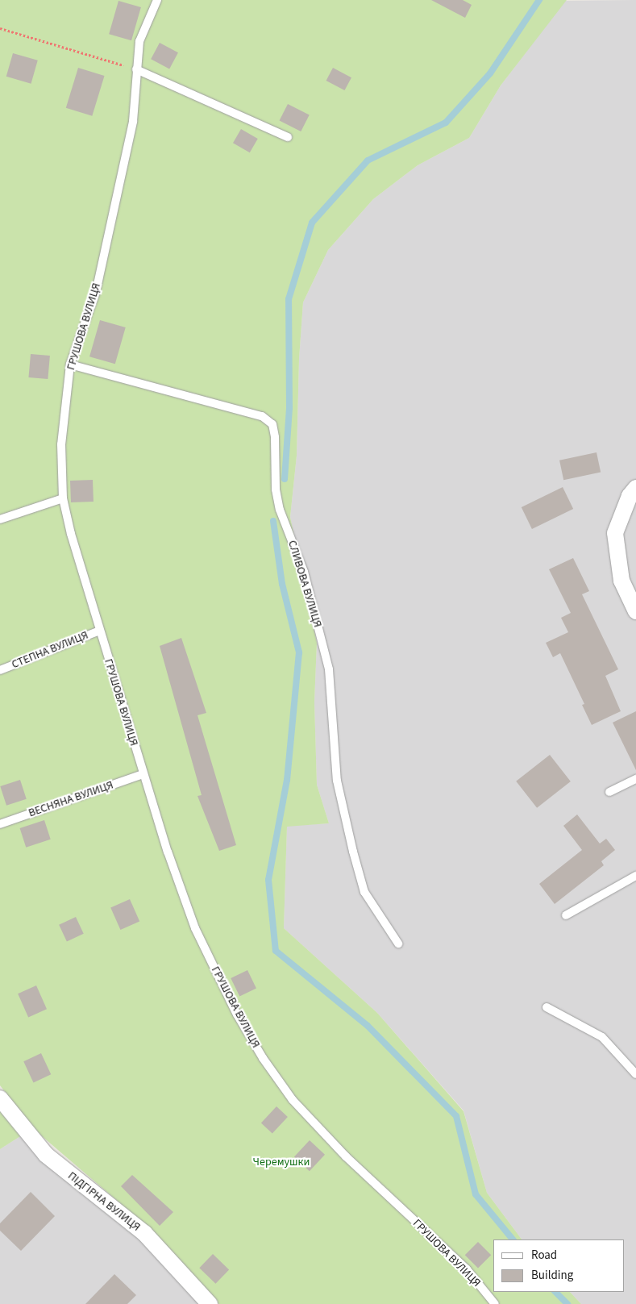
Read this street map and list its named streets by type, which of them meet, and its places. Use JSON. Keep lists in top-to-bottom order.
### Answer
{
  "streets": {
    "street": ["ПІДГІРНА ВУЛИЦЯ"],
    "lane": [
      "ГРУШОВА ВУЛИЦЯ",
      "СЛИВОВА ВУЛИЦЯ",
      "СТЕПНА ВУЛИЦЯ",
      "ВЕСНЯНА ВУЛИЦЯ"
    ]
  },
  "crossings": [
    ["ГРУШОВА ВУЛИЦЯ", "СЛИВОВА ВУЛИЦЯ"],
    ["ГРУШОВА ВУЛИЦЯ", "СТЕПНА ВУЛИЦЯ"],
    ["ГРУШОВА ВУЛИЦЯ", "ВЕСНЯНА ВУЛИЦЯ"]
  ],
  "parks": ["Черемушки"],
  "legend": ["Road", "Building"]
}
